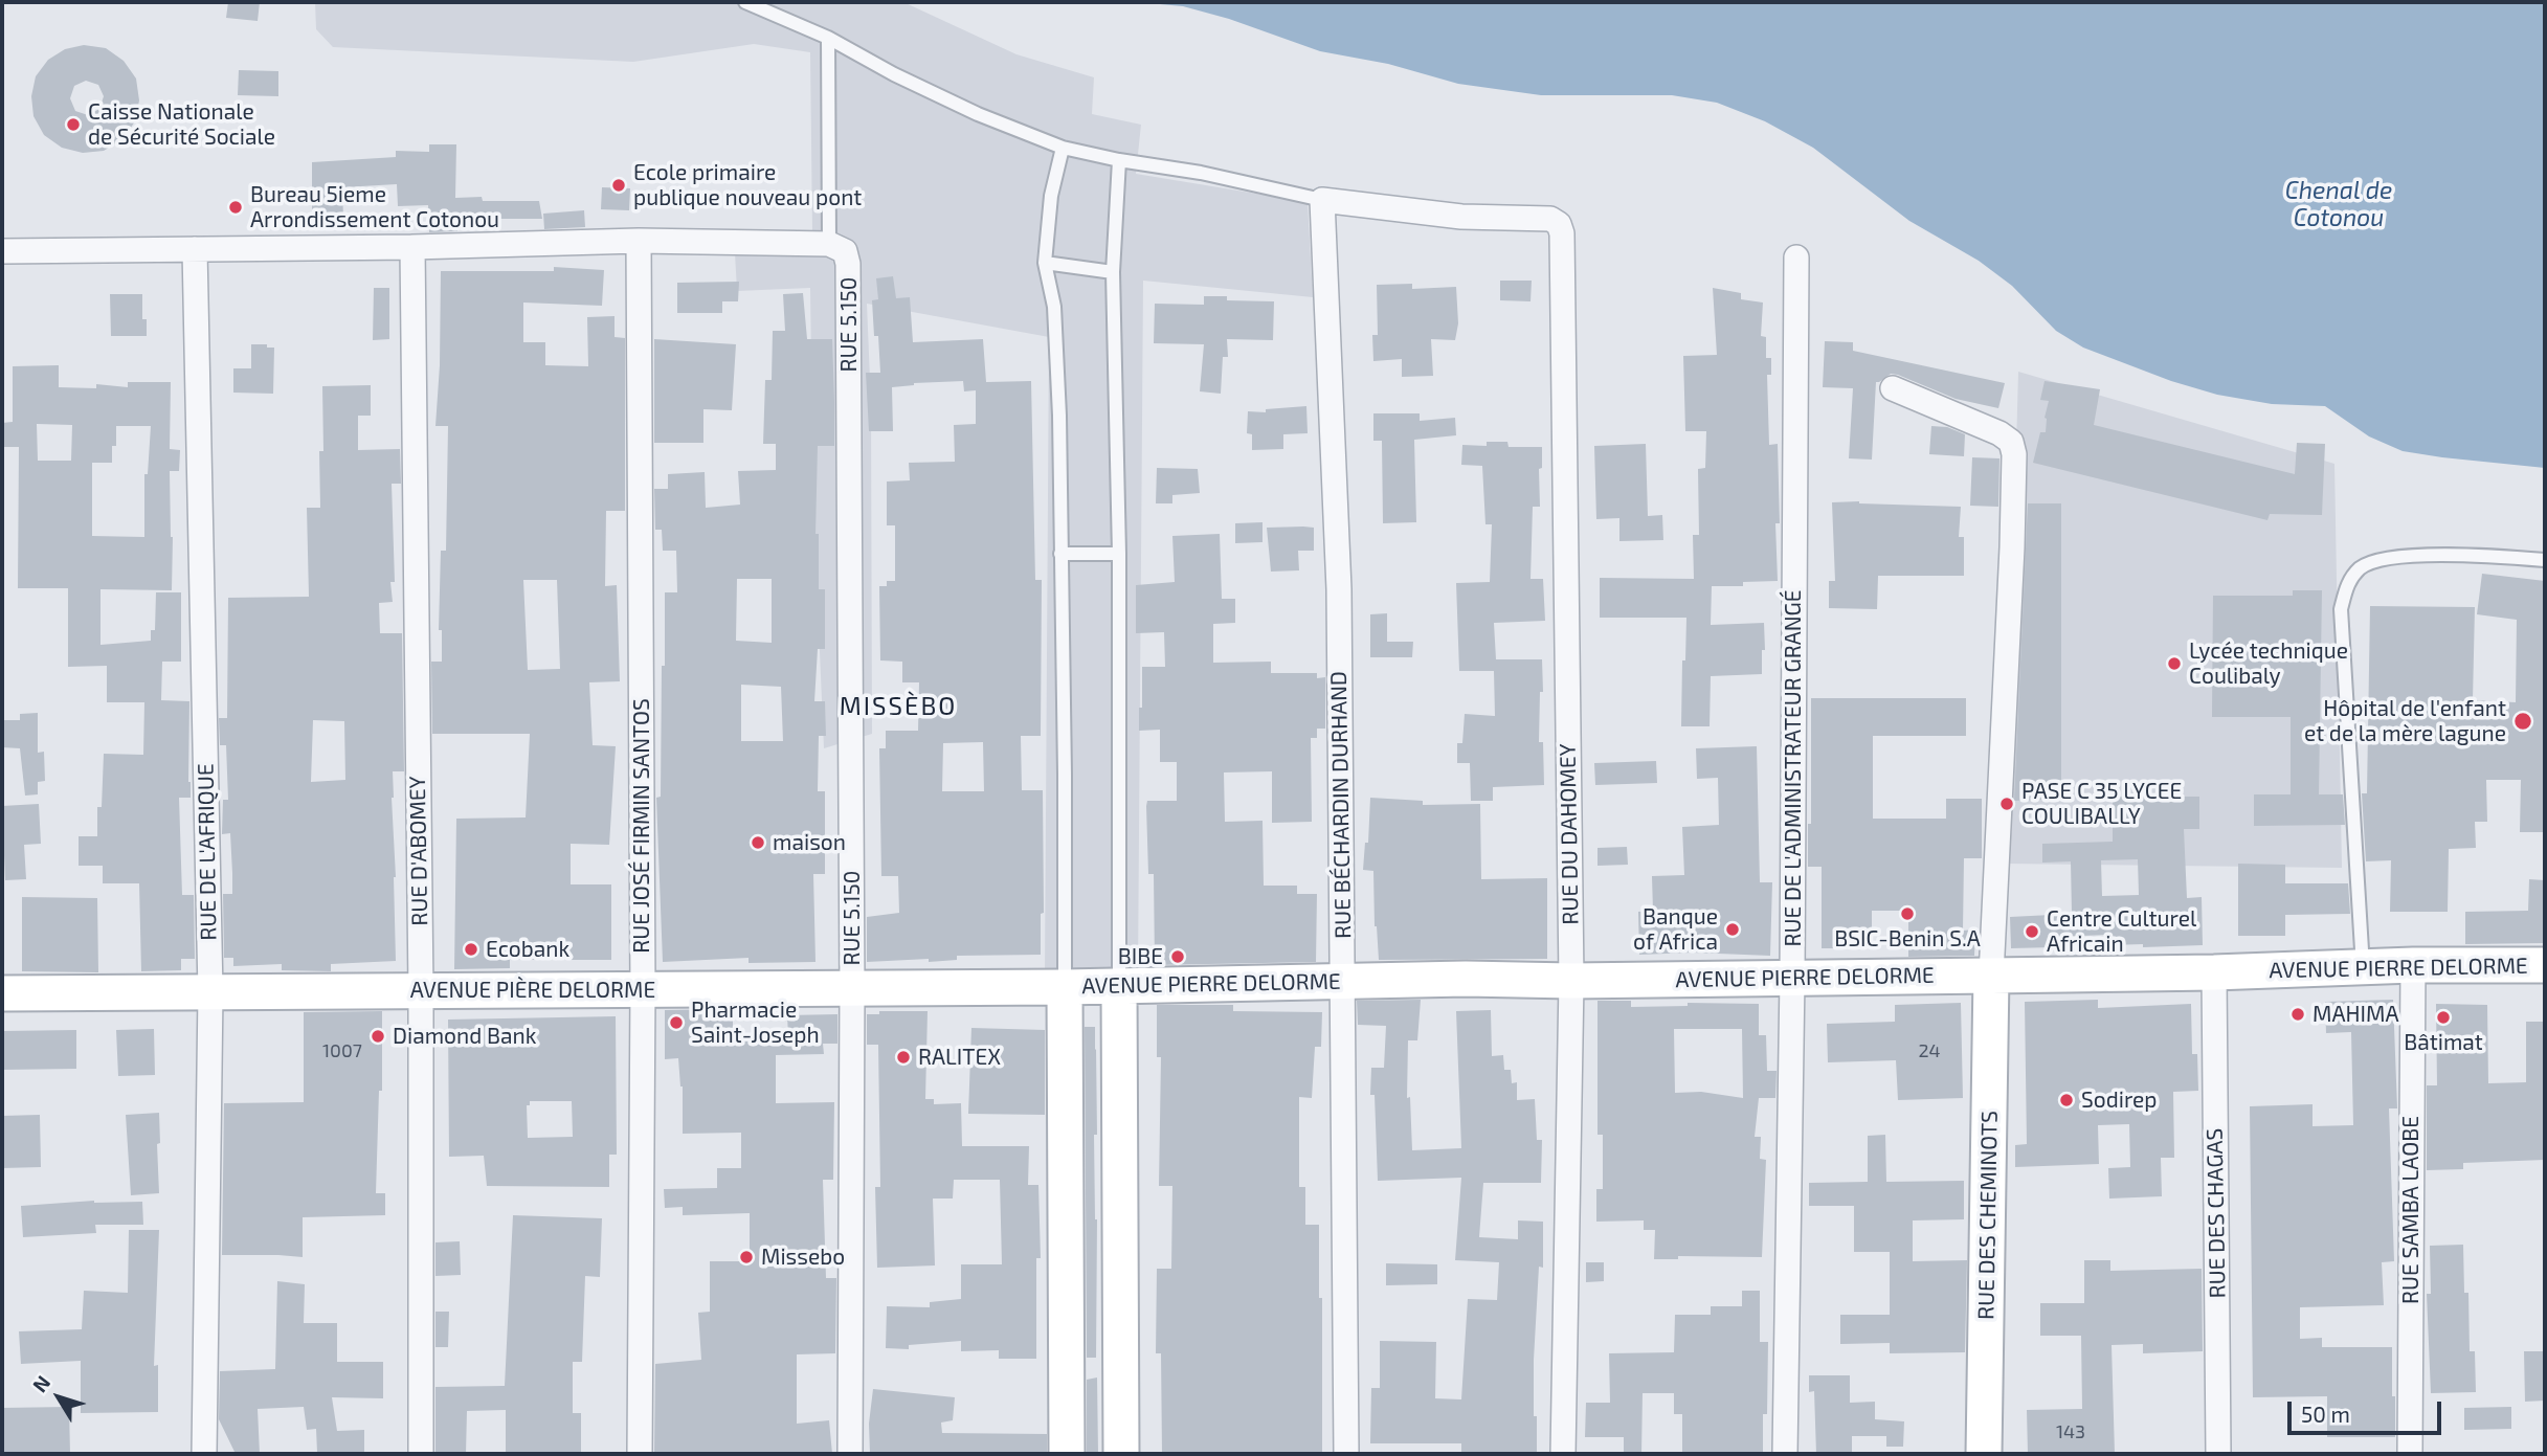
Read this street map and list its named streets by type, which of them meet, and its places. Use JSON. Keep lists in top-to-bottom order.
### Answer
{
  "streets": {
    "main road": ["AVENUE PIERRE DELORME", "AVENUE PIÈRE DELORME", "RUE DES CHEMINOTS"],
    "street": [
      "RUE 5.150",
      "RUE DE L'ADMINISTRATEUR GRANGÉ",
      "RUE BÉCHARDIN DURHAND",
      "RUE JOSÉ FIRMIN SANTOS",
      "RUE DU DAHOMEY",
      "RUE D'ABOMEY",
      "RUE DE L'AFRIQUE",
      "RUE SAMBA LAOBE",
      "RUE DES CHAGAS"
    ]
  },
  "crossings": [
    ["RUE 5.150", "AVENUE PIÈRE DELORME"],
    ["RUE DE L'ADMINISTRATEUR GRANGÉ", "AVENUE PIERRE DELORME"],
    ["RUE BÉCHARDIN DURHAND", "RUE DU DAHOMEY"],
    ["RUE BÉCHARDIN DURHAND", "AVENUE PIERRE DELORME"],
    ["RUE JOSÉ FIRMIN SANTOS", "AVENUE PIÈRE DELORME"],
    ["RUE DU DAHOMEY", "AVENUE PIERRE DELORME"],
    ["RUE D'ABOMEY", "AVENUE PIÈRE DELORME"],
    ["RUE DE L'AFRIQUE", "AVENUE PIÈRE DELORME"],
    ["AVENUE PIERRE DELORME", "AVENUE PIÈRE DELORME"],
    ["AVENUE PIERRE DELORME", "RUE SAMBA LAOBE"],
    ["AVENUE PIERRE DELORME", "RUE DES CHAGAS"],
    ["AVENUE PIERRE DELORME", "RUE DES CHEMINOTS"]
  ],
  "districts": ["MISSÈBO"],
  "water": ["Chenal de Cotonou"],
  "places": [
    "Caisse Nationale de Sécurité Sociale",
    "Ecole primaire publique nouveau pont",
    "Bureau 5ieme Arrondissement Cotonou",
    "Lycée technique Coulibaly",
    "Hôpital de l'enfant et de la mère lagune",
    "PASE C 35 LYCEE COULIBALLY",
    "maison",
    "BSIC-Benin S.A",
    "Banque of Africa",
    "Centre Culturel Africain",
    "Ecobank",
    "BIBE",
    "MAHIMA",
    "Bâtimat",
    "Pharmacie Saint-Joseph",
    "Diamond Bank",
    "RALITEX",
    "Sodirep",
    "Missebo"
  ],
  "house_numbers": ["1007", "24", "143"],
  "scale_bar": "50 m",
  "north": "top left"
}
